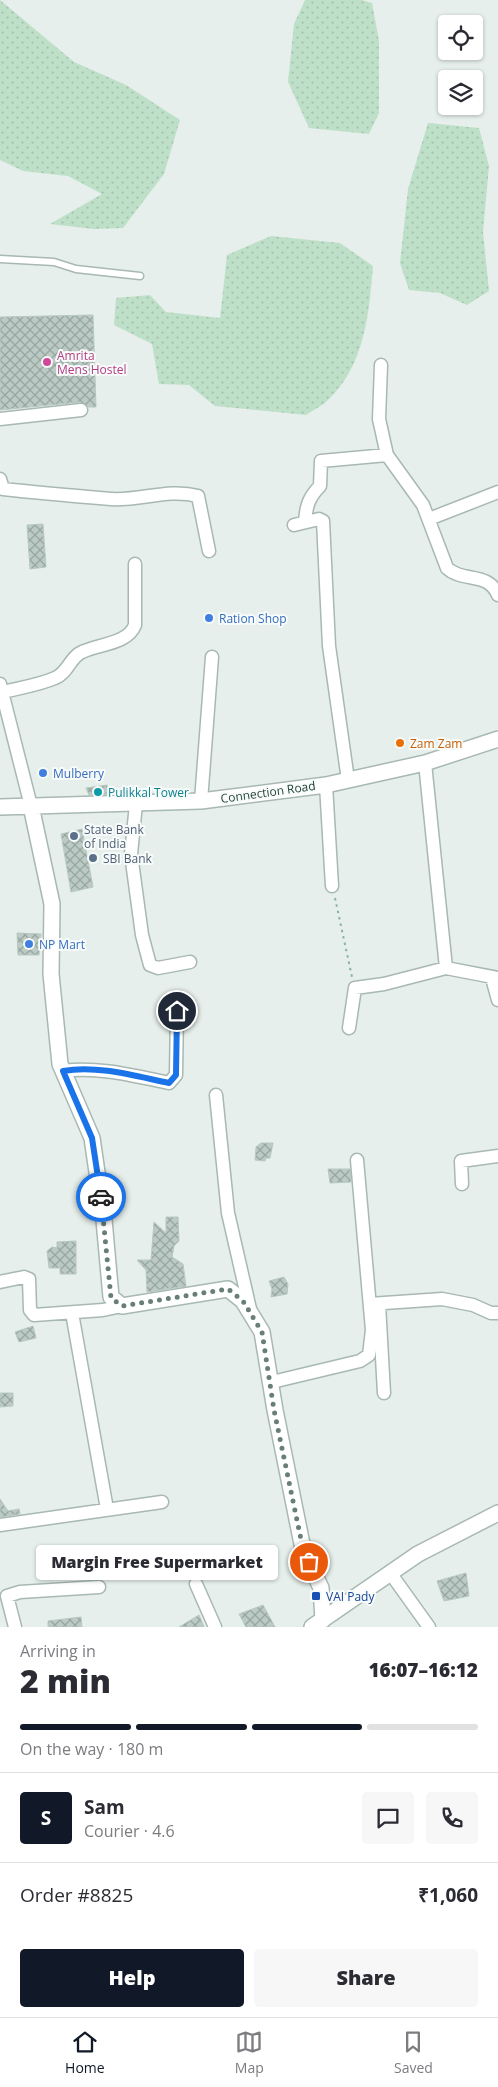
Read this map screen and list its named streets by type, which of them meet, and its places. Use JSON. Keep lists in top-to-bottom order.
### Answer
{
  "streets": {
    "street": ["Connection Road"]
  },
  "places": {
    "other": [
      "Amrita Mens Hostel",
      "Ration Shop",
      "Zam Zam",
      "Mulberry",
      "Pulikkal Tower",
      "State Bank of India",
      "SBI Bank",
      "NP Mart",
      "Margin Free Supermarket"
    ],
    "transit": ["VAI Pady"]
  },
  "page": {
    "bubble": "Margin Free Supermarket",
    "heading": ["2 min", "Arriving in", "16:07–16:12"],
    "panel": [
      "Sam",
      "Courier · 4.6",
      "Order #8825",
      "₹1,060"
    ],
    "bar": "On the way · 180 m",
    "round": "S",
    "buttons": ["Help", "Share"],
    "tabs": ["Home", "Map", "Saved"]
  }
}
